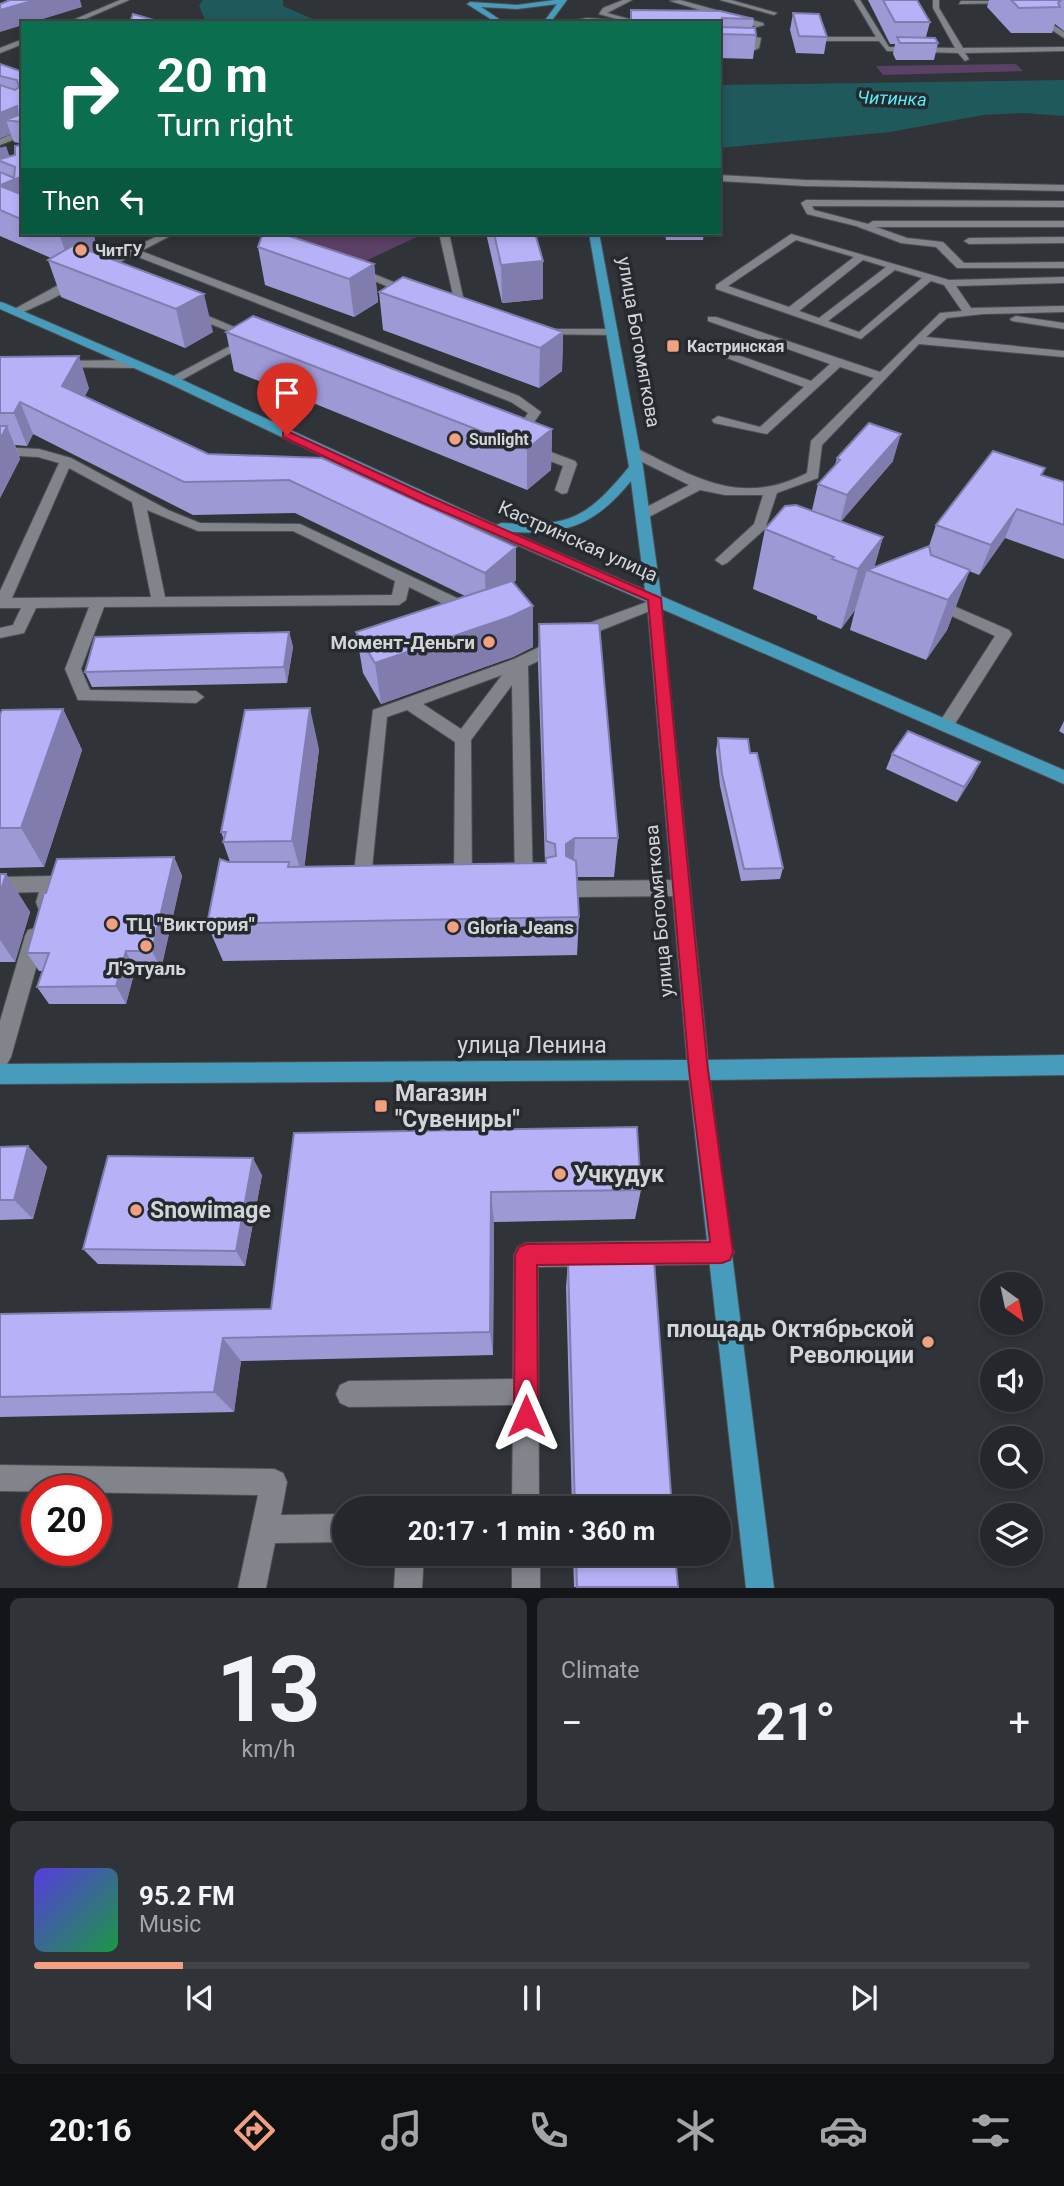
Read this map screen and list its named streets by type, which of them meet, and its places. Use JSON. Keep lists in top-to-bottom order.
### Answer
{
  "streets": {
    "main road": ["улица Богомягкова", "Кастринская улица", "улица Ленина"]
  },
  "crossings": [
    ["улица Богомягкова", "Кастринская улица"],
    ["улица Богомягкова", "улица Ленина"]
  ],
  "water": ["Читинка"],
  "places": {
    "other": [
      "ЧитГУ",
      "Sunlight",
      "Момент-Деньги",
      "ТЦ \"Виктория\"",
      "Gloria Jeans",
      "Л'Этуаль",
      "Учкудук",
      "Snowimage",
      "площадь Октябрьской Революции"
    ],
    "transit": ["Кастринская", "Магазин \"Сувениры\""]
  },
  "north": "bottom right",
  "page": {
    "turn": ["20 m", "Turn right"],
    "then": "Then",
    "limit": "20",
    "trip": "20:17 · 1 min · 360 m",
    "tile": [
      ["13", "km/h"],
      "Climate"
    ],
    "heat": ["−", "21°", "+"],
    "song": ["95.2 FM", "Music"],
    "tabs": "20:16"
  }
}
